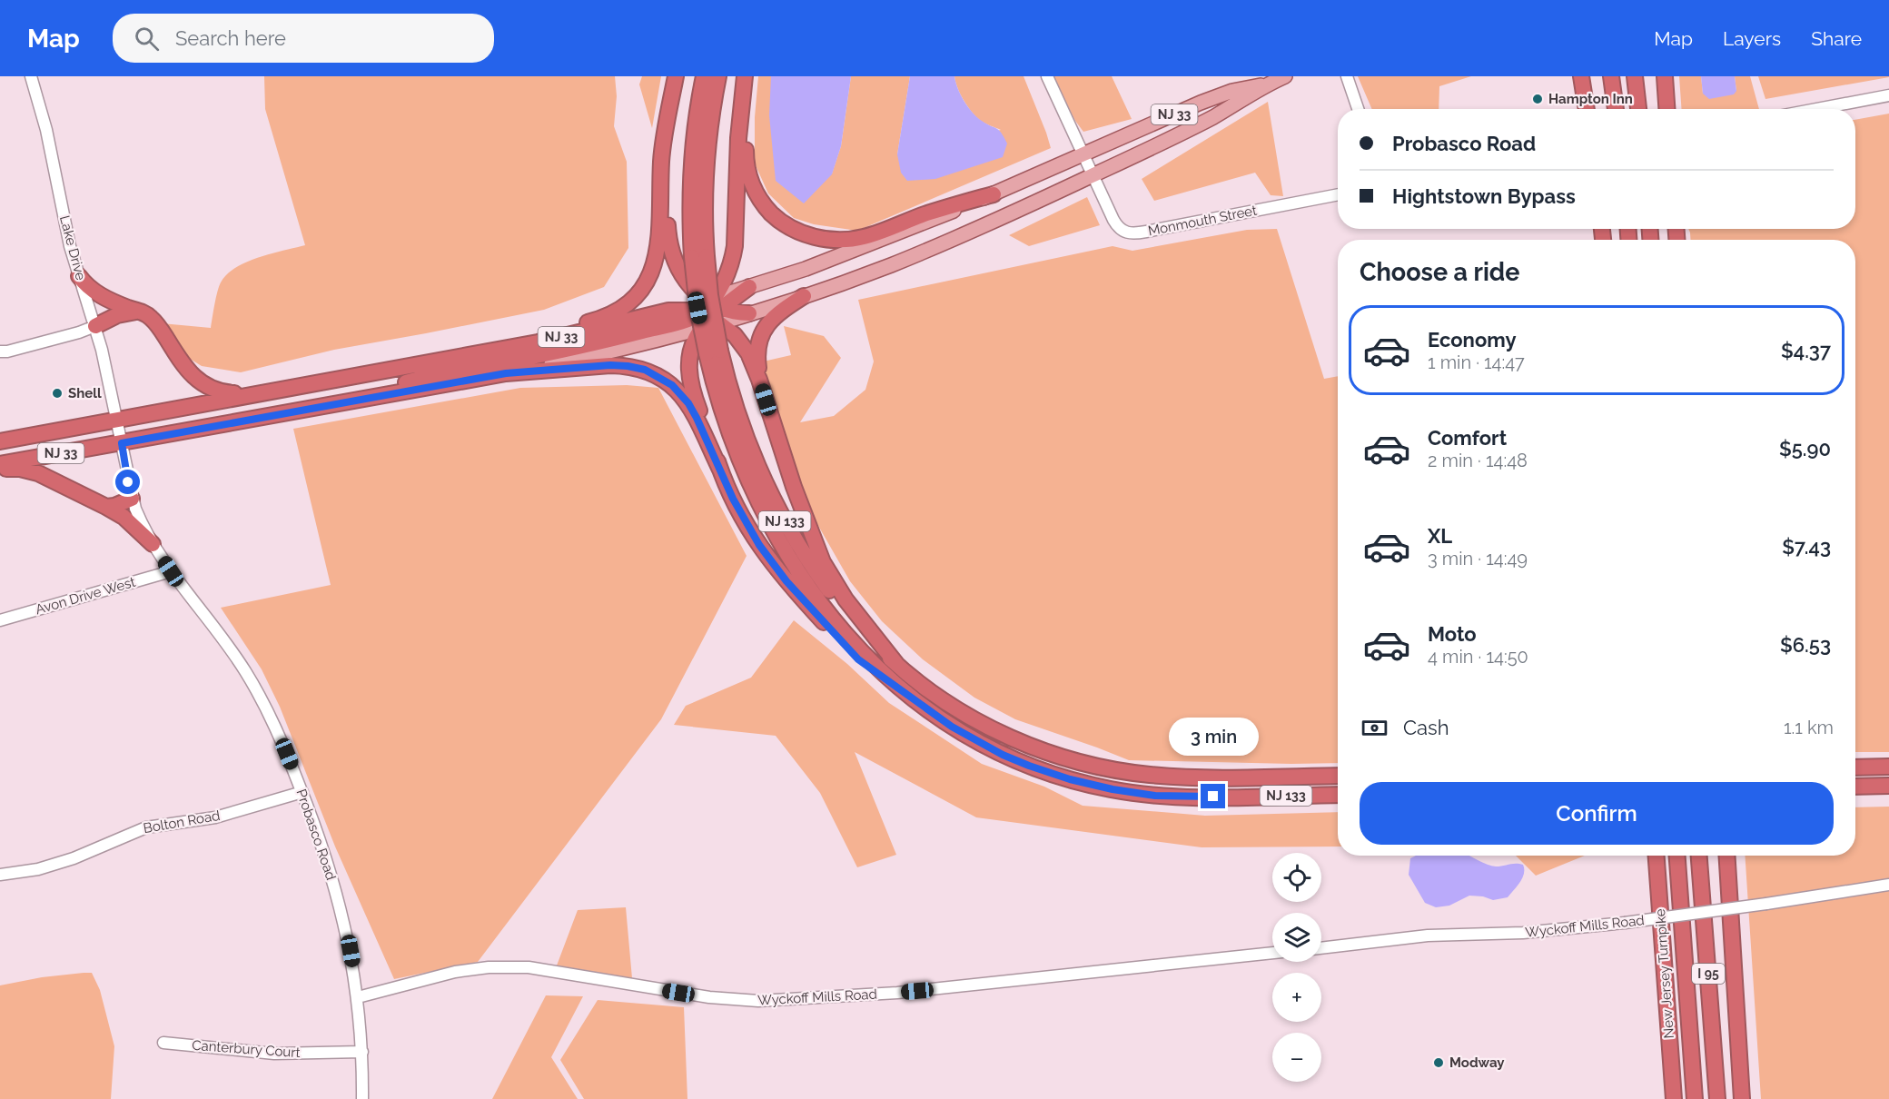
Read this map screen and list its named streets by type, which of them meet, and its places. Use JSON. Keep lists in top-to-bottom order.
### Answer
{
  "streets": {
    "highway": [
      "NJ 33",
      "NJ 133",
      "New Jersey Turnpike",
      "I 95"
    ],
    "street": [
      "Monmouth Street",
      "Lake Drive",
      "Avon Drive West",
      "Bolton Road",
      "Probasco Road",
      "Wyckoff Mills Road",
      "Canterbury Court"
    ]
  },
  "crossings": [
    ["NJ 33", "Monmouth Street"],
    ["NJ 33", "Lake Drive"],
    ["NJ 33", "Probasco Road"],
    ["Lake Drive", "Probasco Road"],
    ["Avon Drive West", "Probasco Road"],
    ["Bolton Road", "Probasco Road"],
    ["Probasco Road", "Wyckoff Mills Road"],
    ["Probasco Road", "Canterbury Court"]
  ],
  "places": ["Hampton Inn", "Shell", "Modway"],
  "page": {
    "header": "Map",
    "search": "Search here",
    "nav": ["Map", "Layers", "Share"],
    "banner": ["Probasco Road", "Hightstown Bypass"],
    "heading": "Choose a ride",
    "list": [
      {
        "name": "Economy",
        "note": "1 min · 14:47",
        "value": "$4.37"
      },
      {
        "name": "Comfort",
        "note": "2 min · 14:48",
        "value": "$5.90"
      },
      {
        "name": "XL",
        "note": "3 min · 14:49",
        "value": "$7.43"
      },
      {
        "name": "Moto",
        "note": "4 min · 14:50",
        "value": "$6.53"
      }
    ],
    "pay": ["Cash", "1.1 km"],
    "bubble": "3 min",
    "buttons": "Confirm",
    "map_buttons": ["+", "−"]
  }
}
